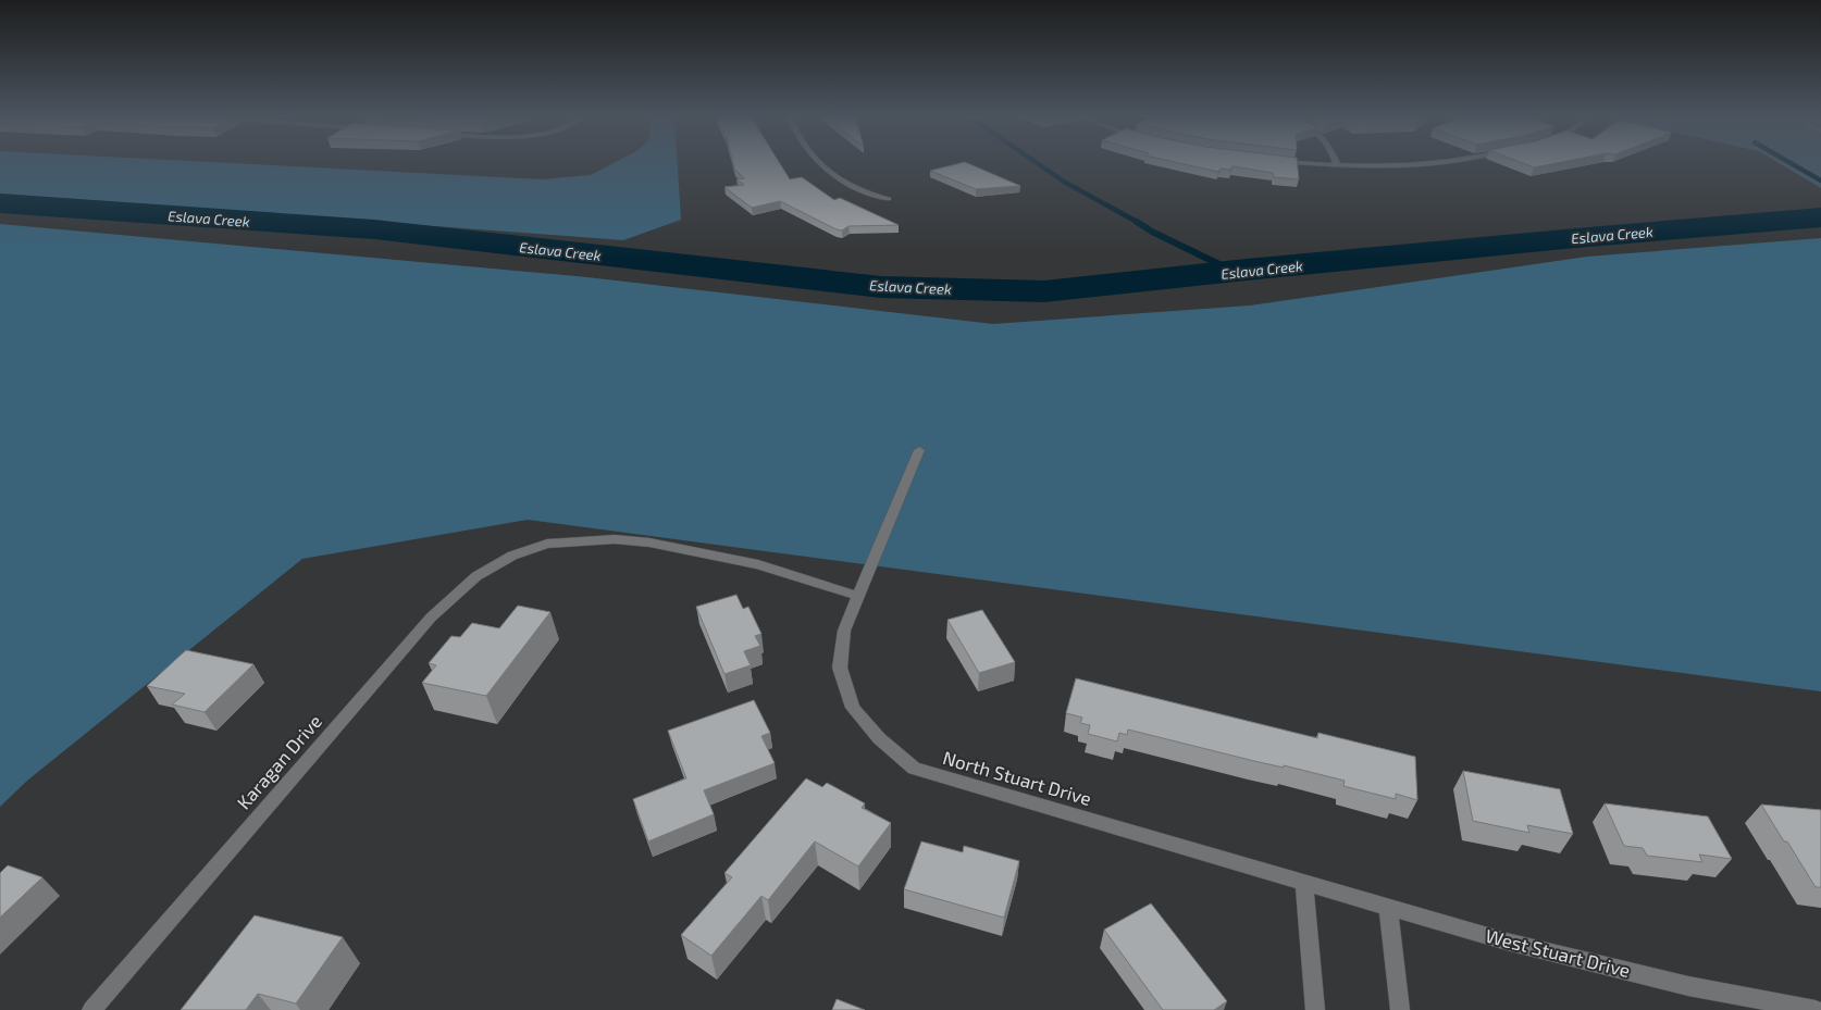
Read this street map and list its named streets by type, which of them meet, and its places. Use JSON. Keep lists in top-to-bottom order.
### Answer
{
  "streets": {
    "street": ["Karagan Drive", "North Stuart Drive", "West Stuart Drive"]
  },
  "crossings": [
    ["Karagan Drive", "North Stuart Drive"],
    ["North Stuart Drive", "West Stuart Drive"]
  ],
  "water": ["Eslava Creek"]
}
